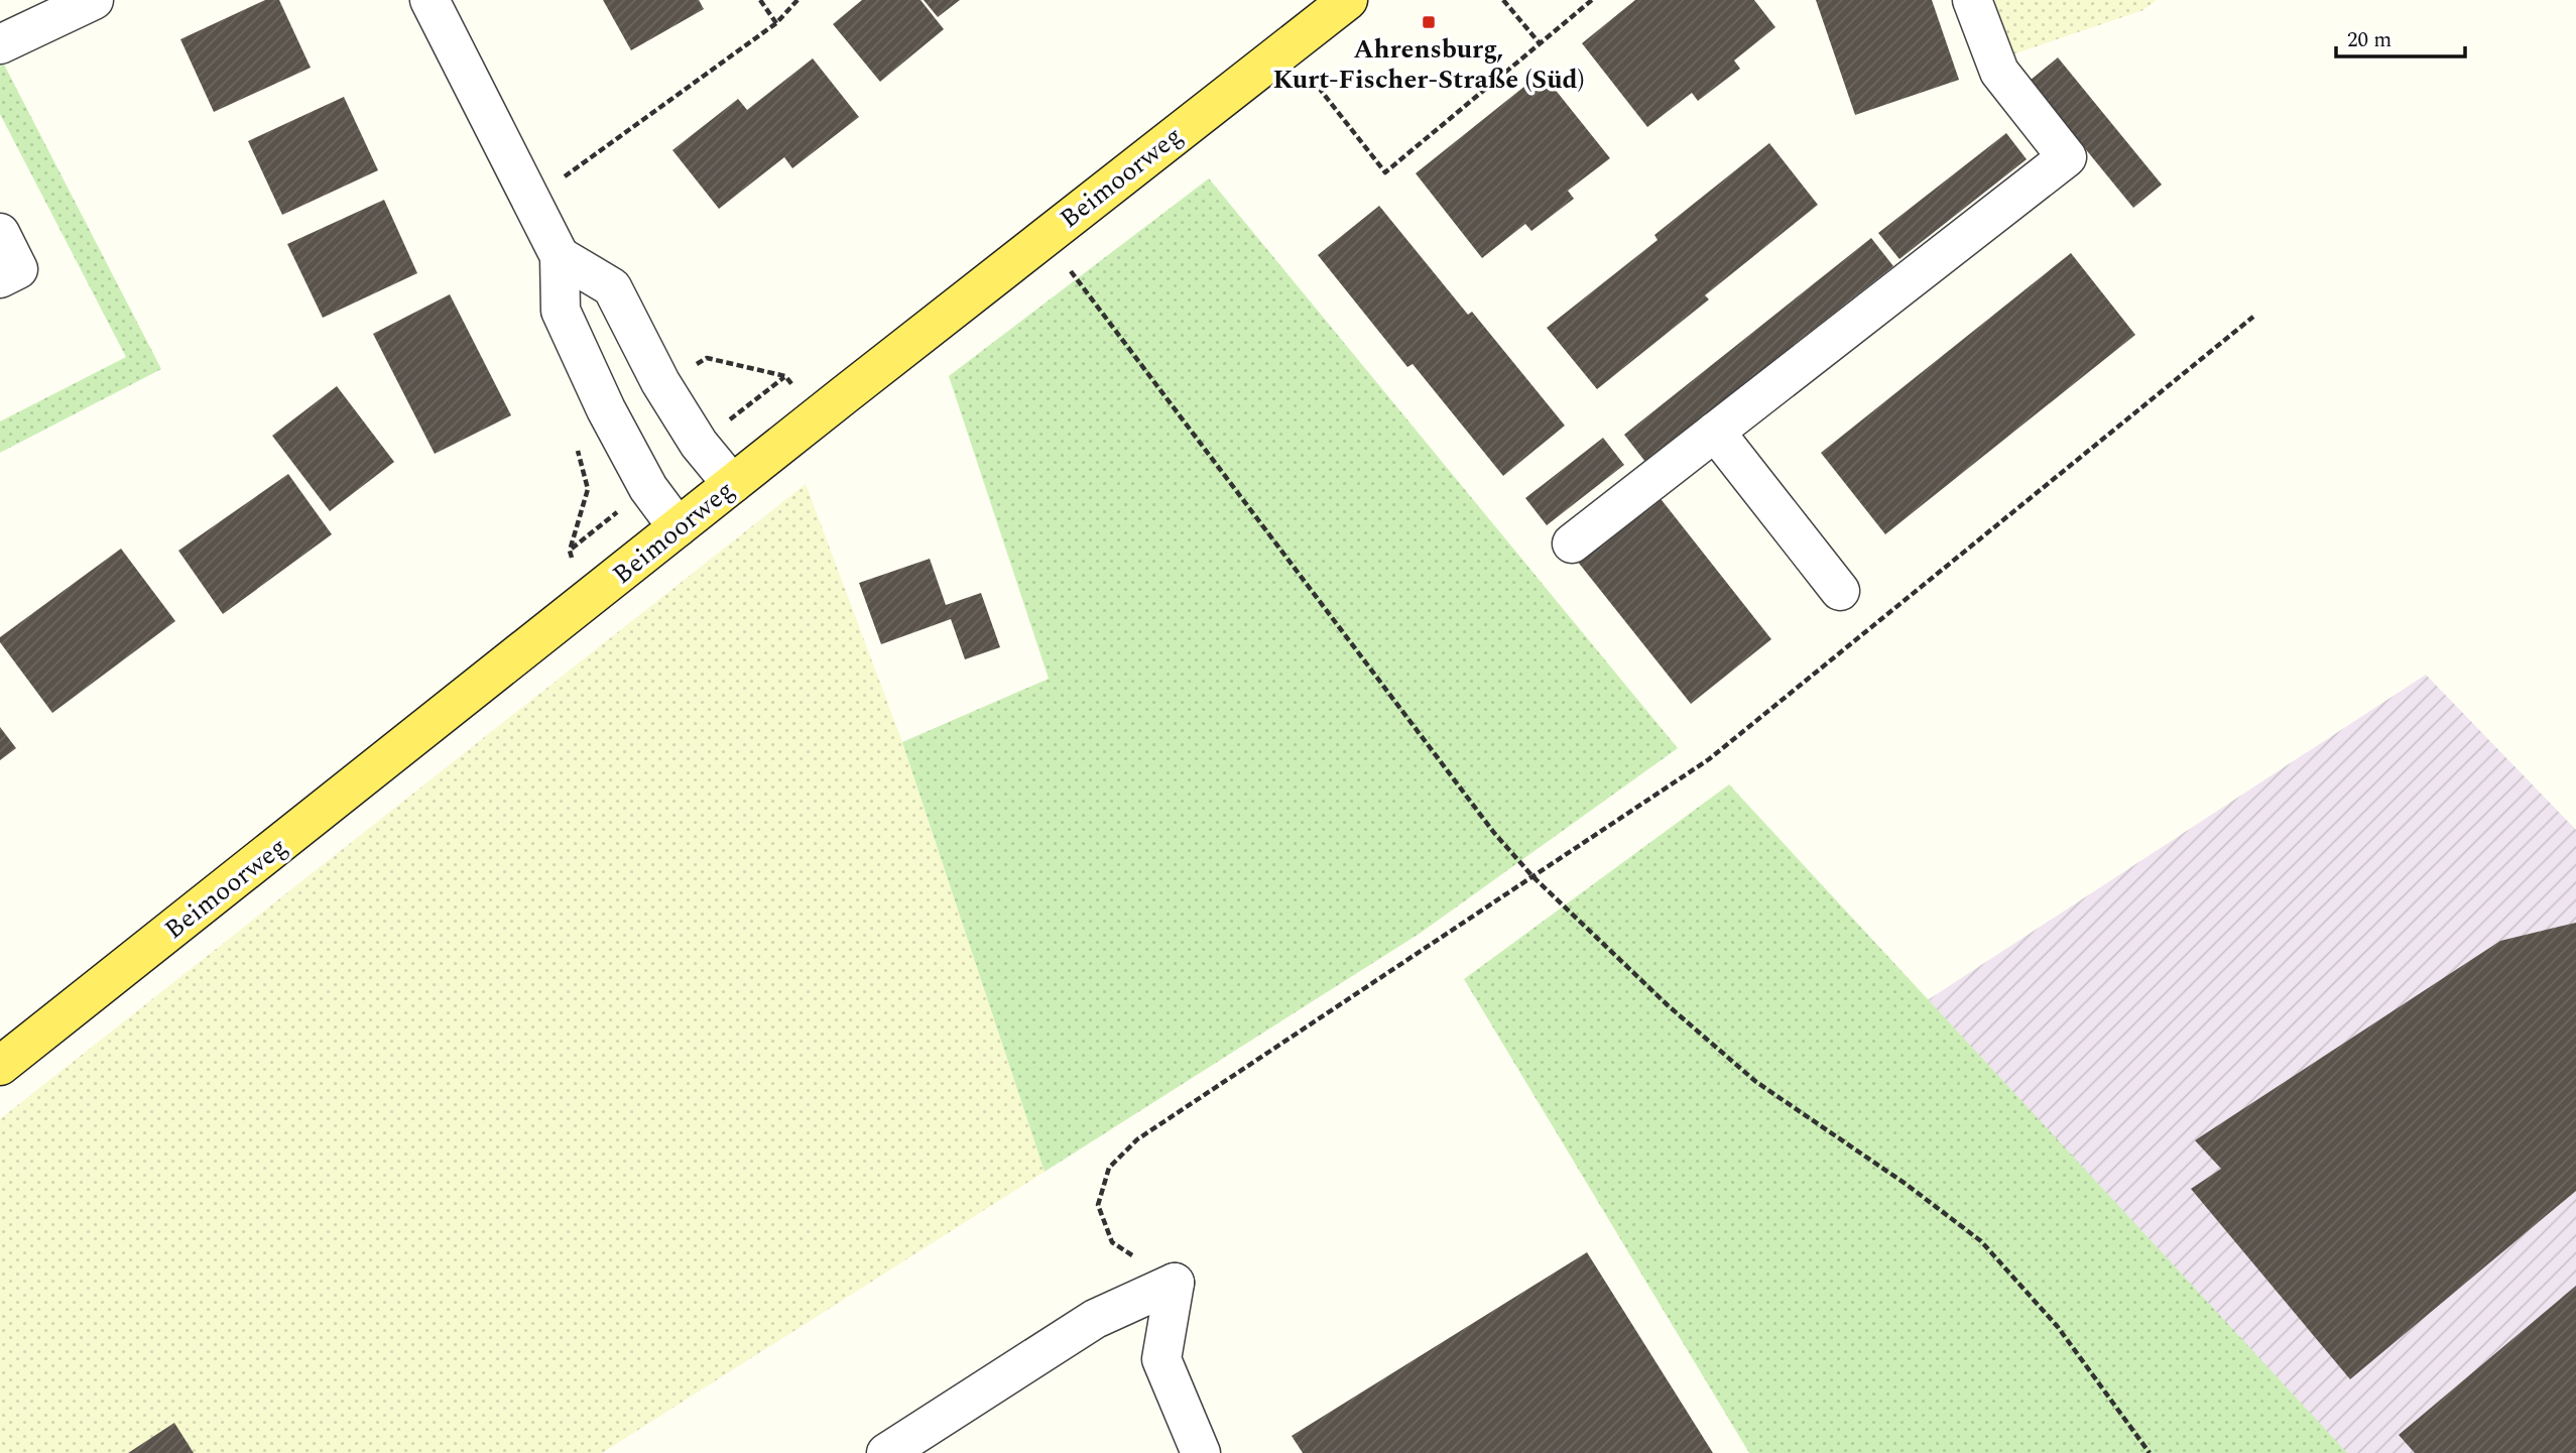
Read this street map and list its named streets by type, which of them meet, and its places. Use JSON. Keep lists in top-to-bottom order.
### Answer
{
  "streets": {
    "main road": ["Beimoorweg"]
  },
  "places": {
    "transit": ["Ahrensburg, Kurt-Fischer-Straße (Süd)"]
  },
  "scale_bar": "20 m"
}
